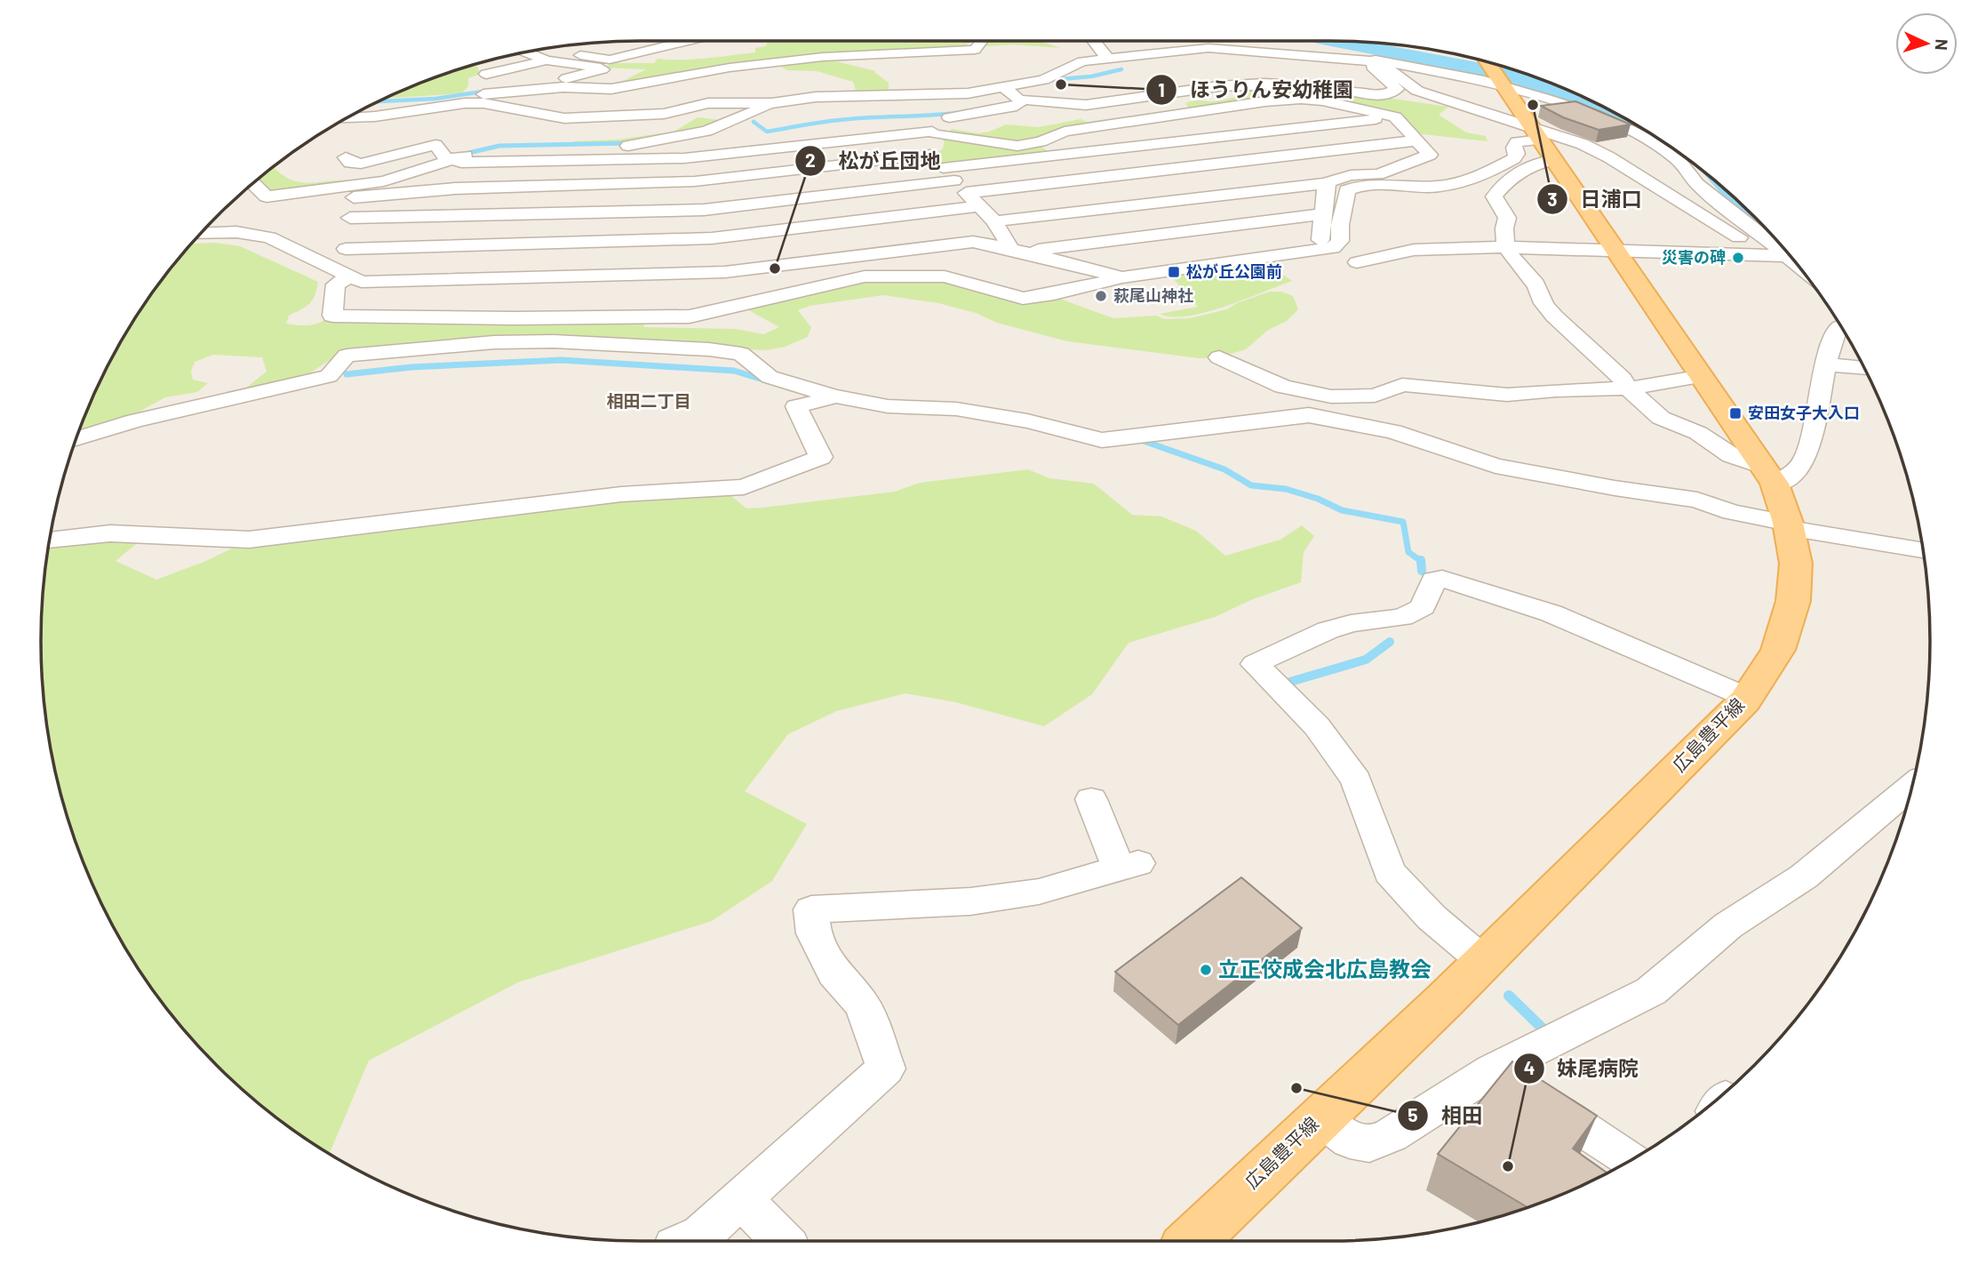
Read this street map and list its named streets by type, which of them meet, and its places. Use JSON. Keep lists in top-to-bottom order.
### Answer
{
  "streets": {
    "main road": ["広島豊平線"]
  },
  "districts": ["相田二丁目"],
  "places": {
    "other": [
      "ほうりん安幼稚園",
      "日浦口",
      "災害の碑",
      "松が丘団地",
      "萩尾山神社",
      "立正佼成会北広島教会",
      "相田",
      "妹尾病院"
    ],
    "transit": ["松が丘公園前", "安田女子大入口"]
  },
  "north": "right"
}
